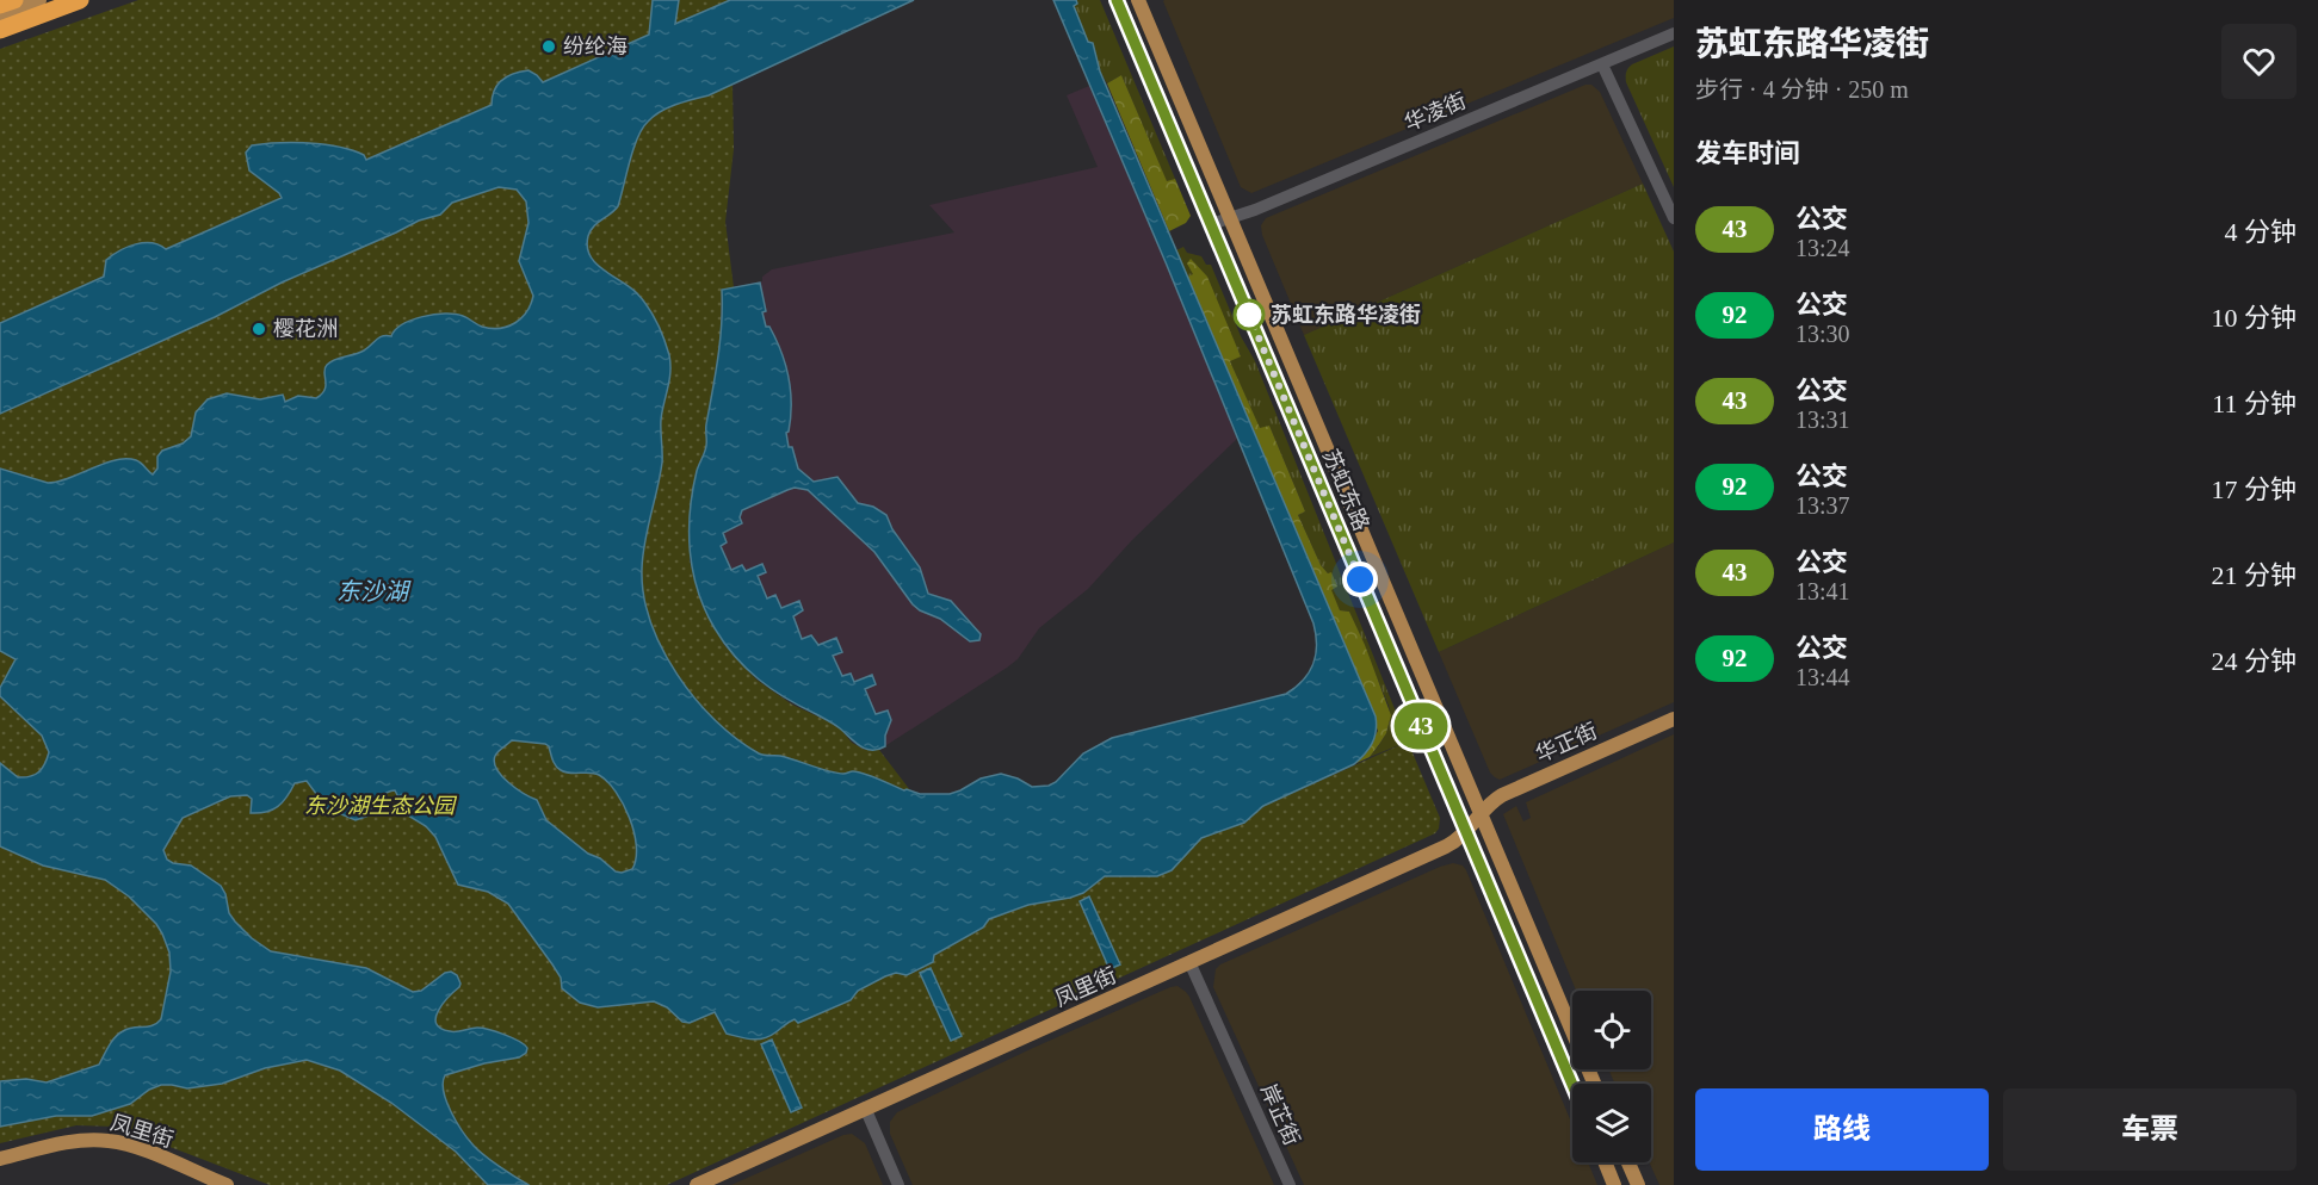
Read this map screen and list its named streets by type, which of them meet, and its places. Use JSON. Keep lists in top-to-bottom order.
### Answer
{
  "streets": {
    "main road": ["苏虹东路", "华正街", "凤里街"],
    "street": ["华凌街", "岸芷街"]
  },
  "crossings": [
    ["华凌街", "苏虹东路"],
    ["苏虹东路", "华正街"],
    ["苏虹东路", "凤里街"],
    ["华正街", "凤里街"],
    ["凤里街", "岸芷街"]
  ],
  "water": ["东沙湖"],
  "parks": ["东沙湖生态公园"],
  "places": ["纷纶海", "苏虹东路华凌街", "樱花洲"],
  "lines": ["bus line 43"],
  "page": {
    "on_map": "43",
    "heading": [
      ["苏虹东路华凌街", "步行 · 4 分钟 · 250 m"],
      "发车时间"
    ],
    "list": [
      {
        "mark": "43",
        "name": "公交",
        "note": "13:24",
        "value": "4 分钟"
      },
      {
        "mark": "92",
        "name": "公交",
        "note": "13:30",
        "value": "10 分钟"
      },
      {
        "mark": "43",
        "name": "公交",
        "note": "13:31",
        "value": "11 分钟"
      },
      {
        "mark": "92",
        "name": "公交",
        "note": "13:37",
        "value": "17 分钟"
      },
      {
        "mark": "43",
        "name": "公交",
        "note": "13:41",
        "value": "21 分钟"
      },
      {
        "mark": "92",
        "name": "公交",
        "note": "13:44",
        "value": "24 分钟"
      }
    ],
    "buttons": ["路线", "车票"]
  }
}
